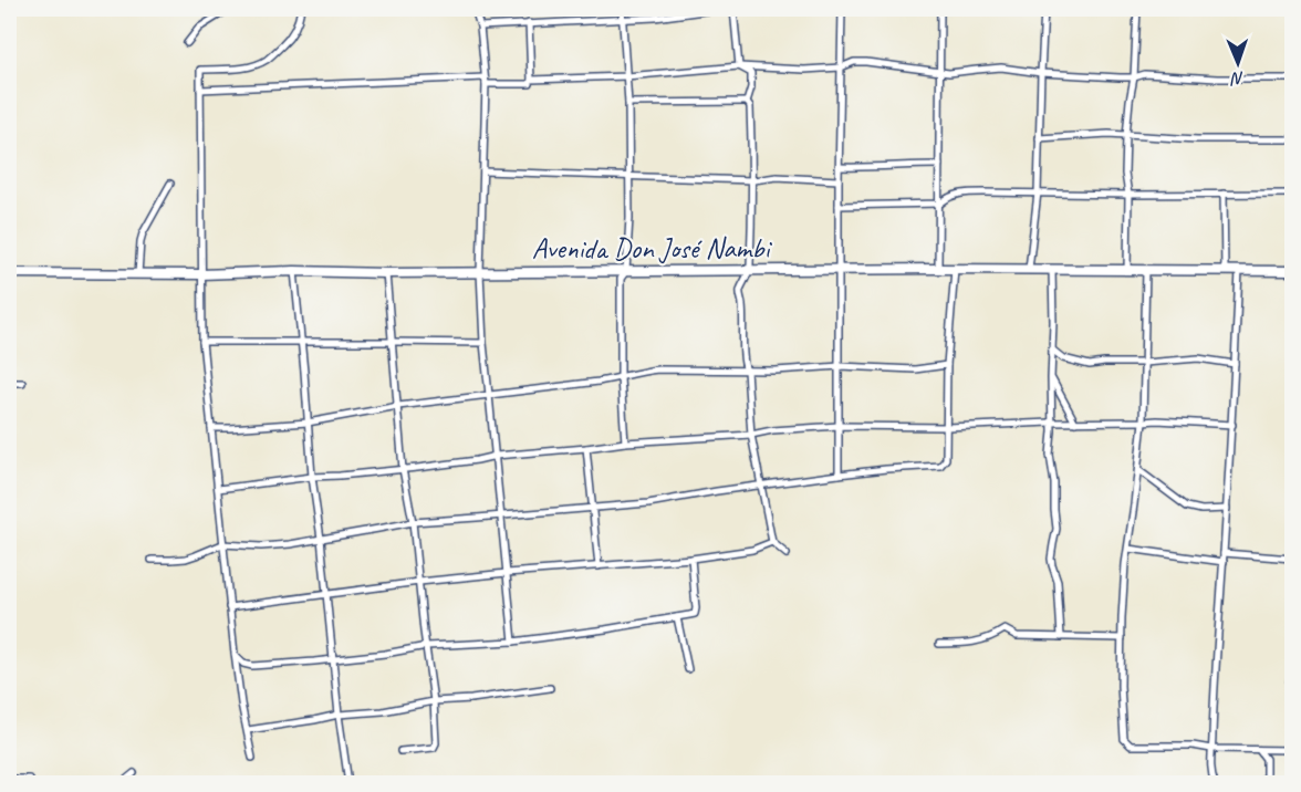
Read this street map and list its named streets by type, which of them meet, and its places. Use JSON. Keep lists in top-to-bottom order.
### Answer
{
  "streets": {
    "street": ["Avenida Don José Nambi"]
  },
  "north": "bottom"
}
